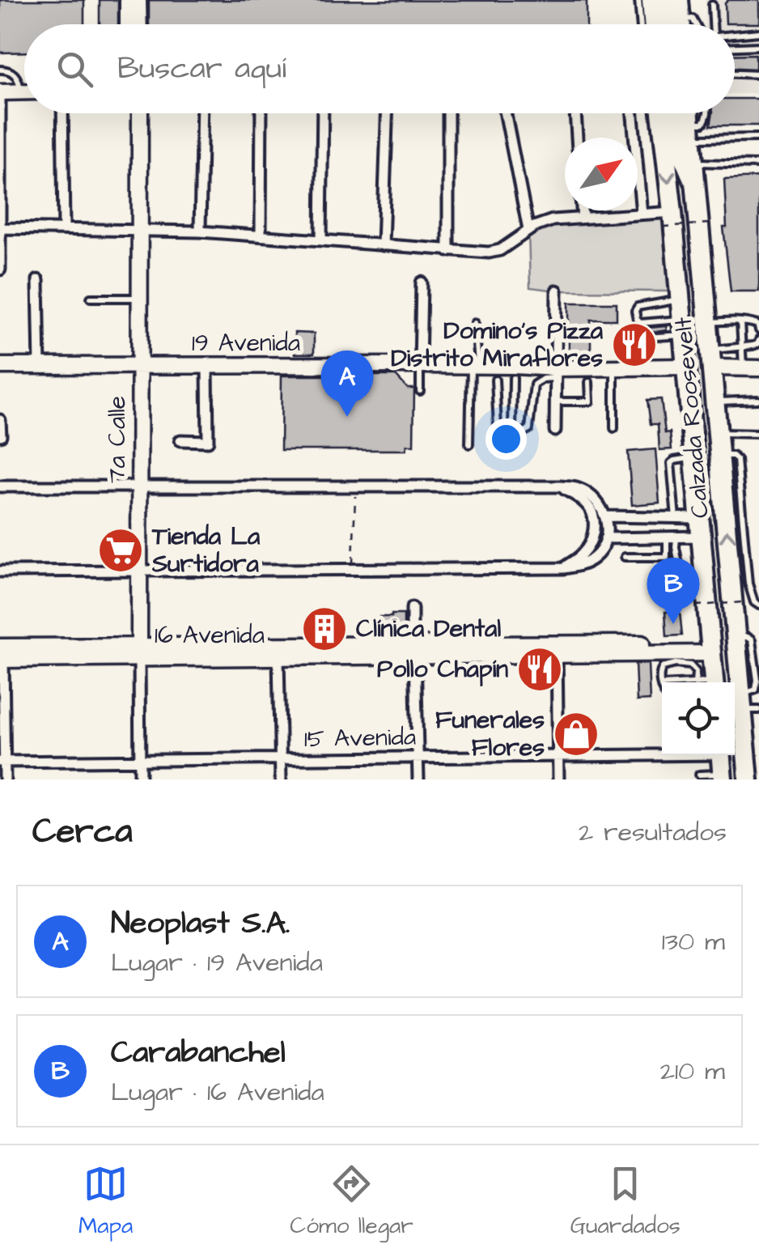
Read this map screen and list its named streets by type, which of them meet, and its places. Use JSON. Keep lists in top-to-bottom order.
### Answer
{
  "streets": {
    "highway": ["Calzada Roosevelt"],
    "street": [
      "19 Avenida",
      "7a Calle",
      "16 Avenida",
      "15 Avenida"
    ]
  },
  "crossings": [
    ["19 Avenida", "Calzada Roosevelt"],
    ["19 Avenida", "7a Calle"],
    ["Calzada Roosevelt", "16 Avenida"],
    ["7a Calle", "16 Avenida"],
    ["7a Calle", "15 Avenida"]
  ],
  "places": {
    "restaurant": ["Domino's Pizza Distrito Miraflores", "Pollo Chapín"],
    "supermarket": ["Tienda La Surtidora"],
    "building": ["Clínica Dental"],
    "shop": ["Funerales Flores"]
  },
  "north": "top right",
  "page": {
    "search": "Buscar aquí",
    "pins": ["A", "B"],
    "heading": ["Cerca", "2 resultados"],
    "list": [
      {
        "mark": "A",
        "name": "Neoplast S.A.",
        "note": "Lugar · 19 Avenida",
        "value": "130 m"
      },
      {
        "mark": "B",
        "name": "Carabanchel",
        "note": "Lugar · 16 Avenida",
        "value": "210 m"
      }
    ],
    "nav": ["Mapa", "Cómo llegar", "Guardados"]
  }
}
